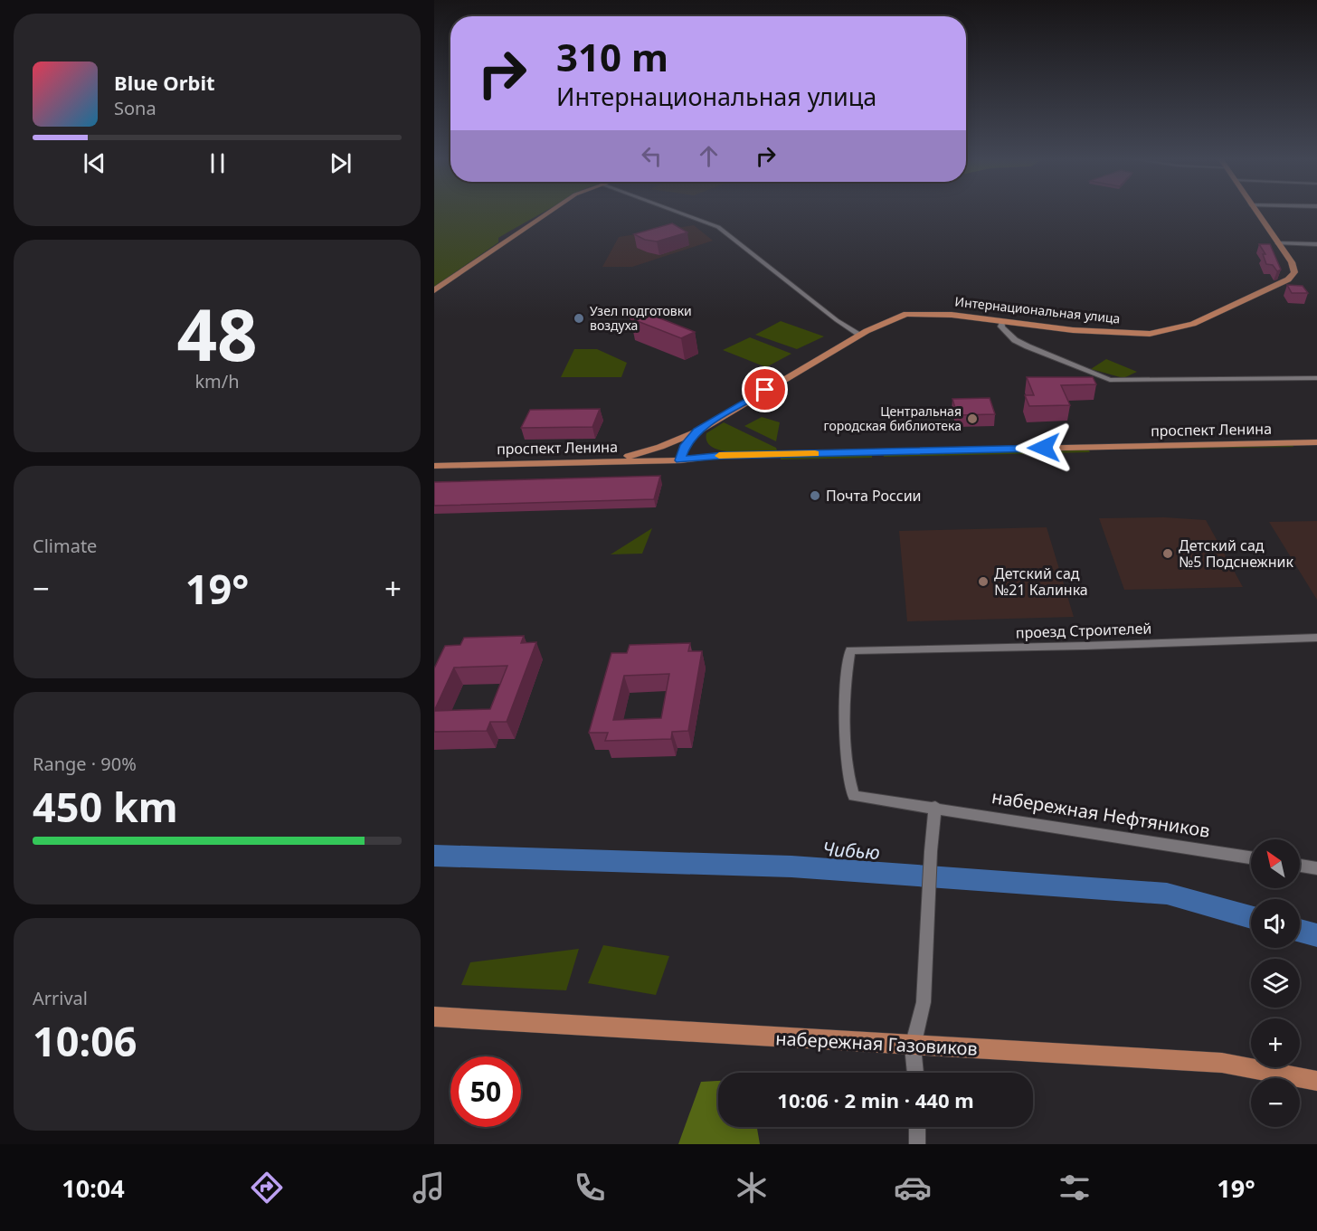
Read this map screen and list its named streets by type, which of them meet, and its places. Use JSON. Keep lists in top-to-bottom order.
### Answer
{
  "streets": {
    "main road": ["Интернациональная улица", "проспект Ленина", "набережная Газовиков"],
    "street": ["проезд Строителей", "набережная Нефтяников"]
  },
  "crossings": [
    ["Интернациональная улица", "проспект Ленина"],
    ["проезд Строителей", "набережная Нефтяников"]
  ],
  "water": ["Чибью"],
  "places": [
    "Узел подготовки воздуха",
    "Центральная городская библиотека",
    "Почта России",
    "Детский сад №5 Подснежник",
    "Детский сад №21 Калинка"
  ],
  "north": "top left",
  "page": {
    "turn": ["310 m", "Интернациональная улица"],
    "song": ["Blue Orbit", "Sona"],
    "tile": [
      ["48", "km/h"],
      "Climate",
      ["Range · 90%", "450 km"],
      ["Arrival", "10:06"]
    ],
    "heat": ["−", "19°", "+"],
    "map_buttons": ["+", "−"],
    "limit": "50",
    "trip": "10:06 · 2 min · 440 m",
    "tabs": ["10:04", "19°"]
  }
}
